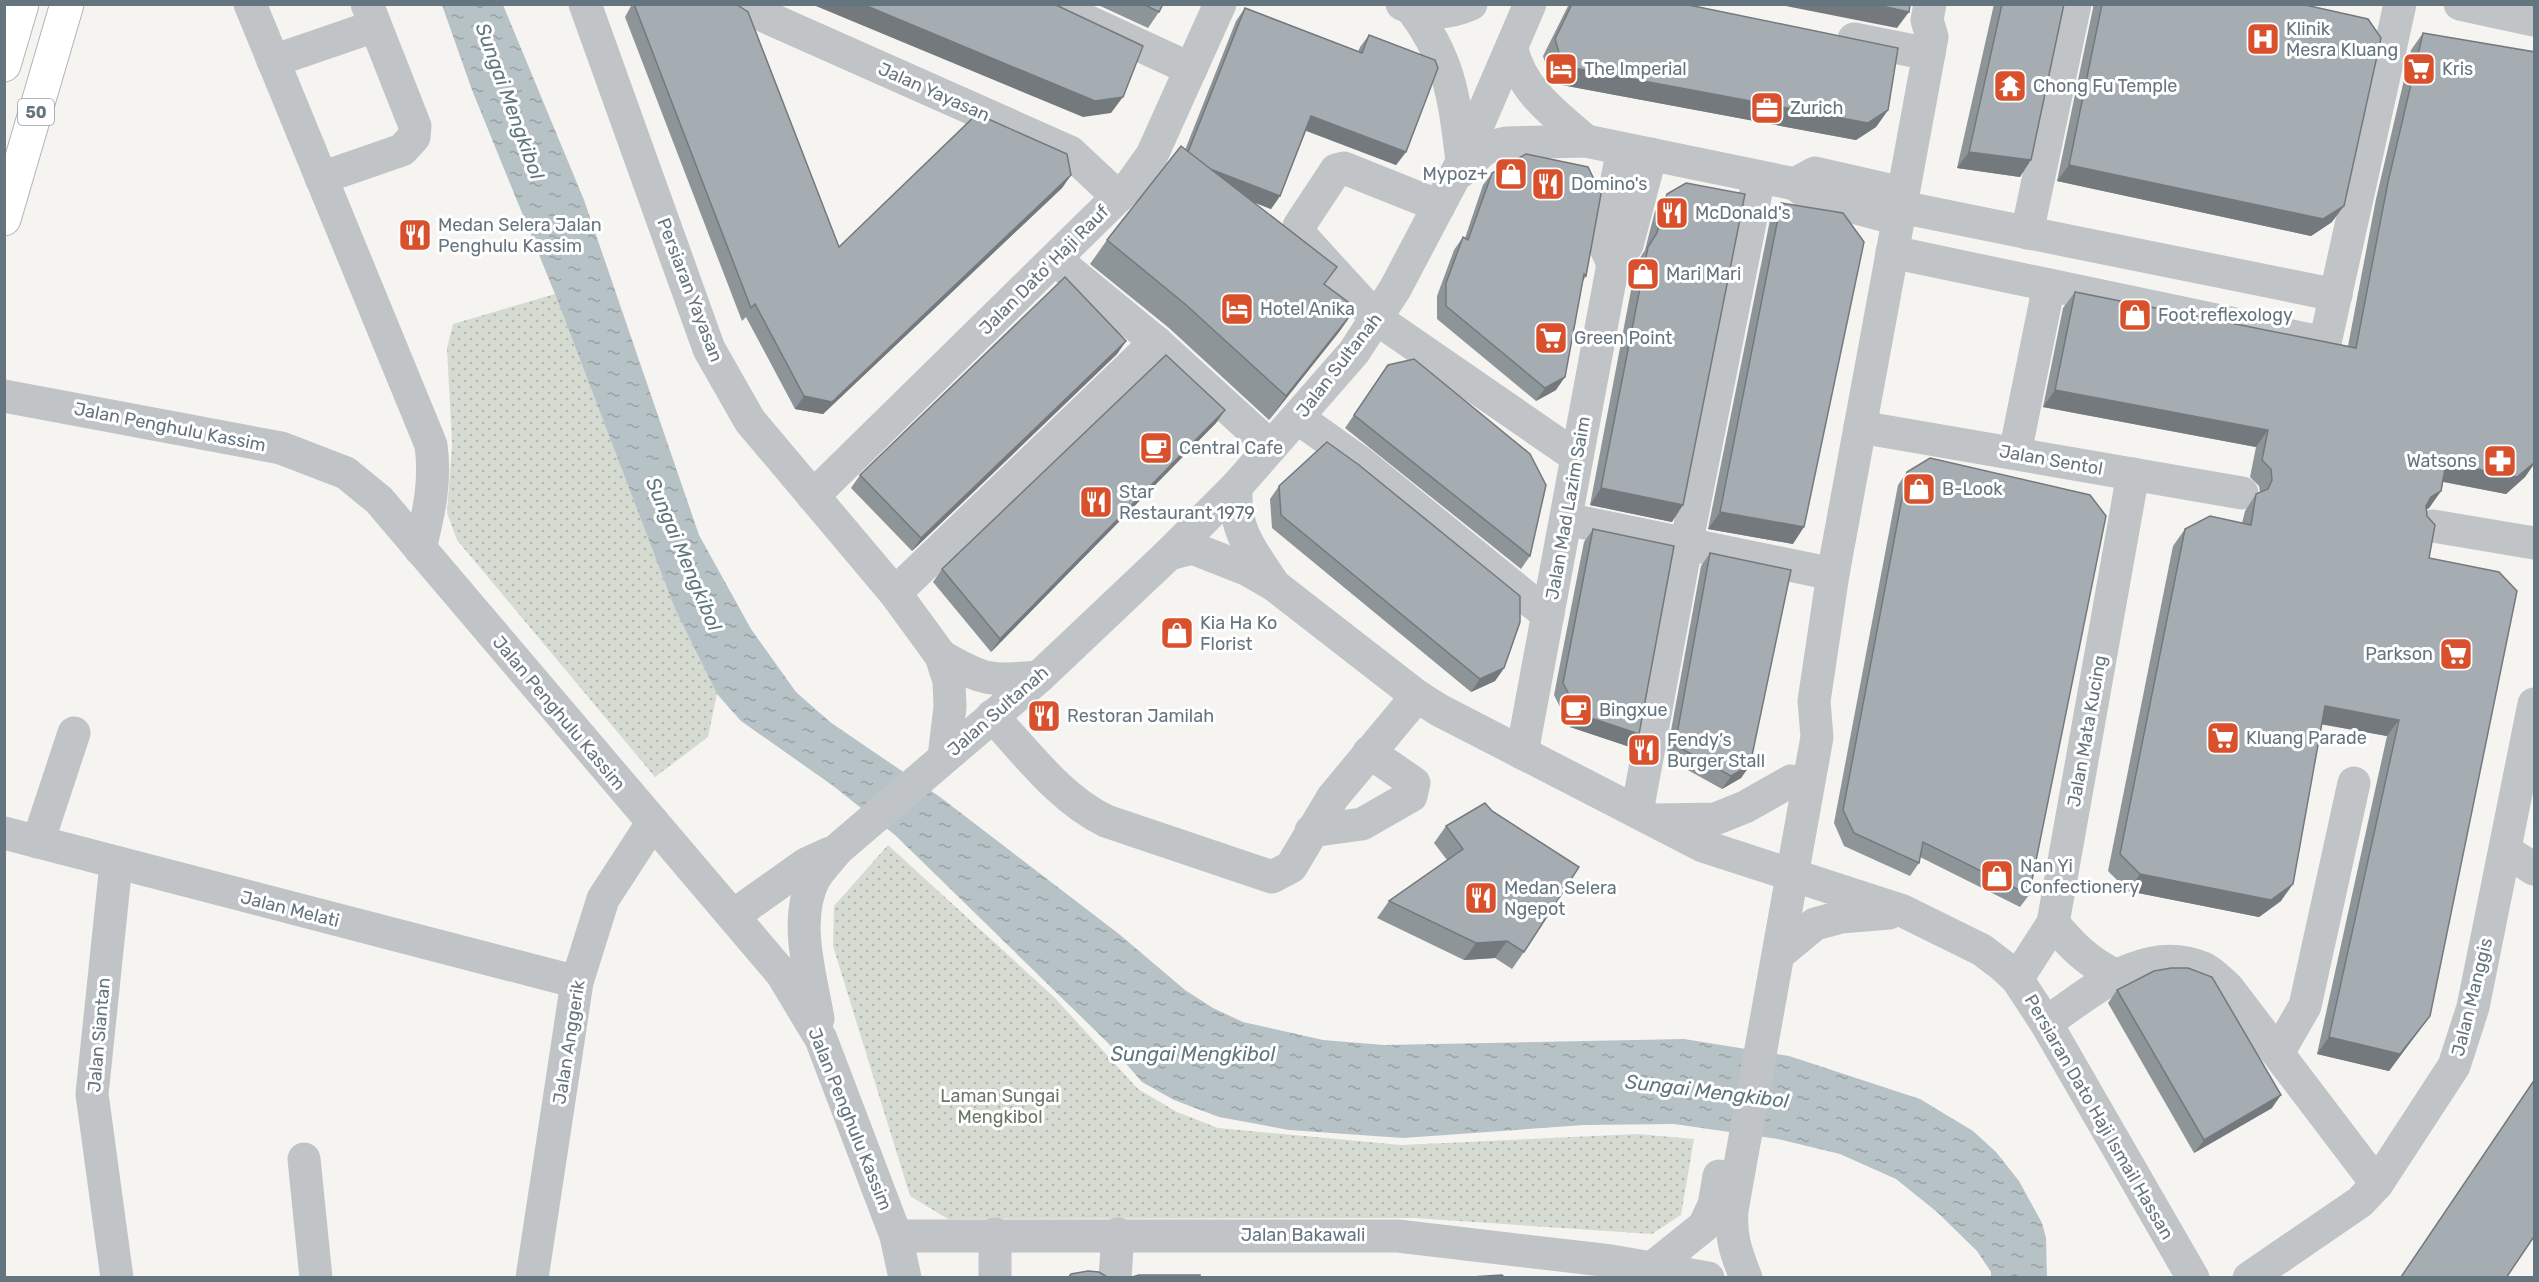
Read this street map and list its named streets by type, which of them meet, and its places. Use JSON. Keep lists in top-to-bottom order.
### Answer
{
  "streets": {
    "highway": ["50"],
    "street": [
      "Jalan Yayasan",
      "Jalan Dato' Haji Rauf",
      "Persiaran Yayasan",
      "Jalan Sultanah",
      "Jalan Penghulu Kassim",
      "Jalan Sentol",
      "Jalan Mad Lazim Saim",
      "Jalan Mata Kucing",
      "Jalan Melati",
      "Jalan Manggis",
      "Jalan Siantan",
      "Jalan Anggerik",
      "Persiaran Dato Haji Ismail Hassan",
      "Jalan Bakawali"
    ]
  },
  "crossings": [
    ["Jalan Yayasan", "Jalan Dato' Haji Rauf"],
    ["Jalan Dato' Haji Rauf", "Persiaran Yayasan"],
    ["Persiaran Yayasan", "Jalan Sultanah"],
    ["Jalan Sultanah", "Jalan Penghulu Kassim"],
    ["Jalan Penghulu Kassim", "Jalan Anggerik"],
    ["Jalan Penghulu Kassim", "Jalan Bakawali"],
    ["Jalan Sentol", "Jalan Mata Kucing"],
    ["Jalan Mad Lazim Saim", "Persiaran Dato Haji Ismail Hassan"],
    ["Jalan Mata Kucing", "Persiaran Dato Haji Ismail Hassan"],
    ["Jalan Melati", "Jalan Siantan"],
    ["Jalan Melati", "Jalan Anggerik"]
  ],
  "water": ["Sungai Mengkibol"],
  "parks": ["Laman Sungai Mengkibol"],
  "places": {
    "hospital": ["Klinik Mesra Kluang"],
    "hotel": ["The Imperial", "Hotel Anika"],
    "supermarket": [
      "Kris",
      "Green Point",
      "Parkson",
      "Kluang Parade"
    ],
    "temple": ["Chong Fu Temple"],
    "office": ["Zurich"],
    "shop": [
      "Mypoz+",
      "Mari Mari",
      "Foot reflexology",
      "B-Look",
      "Kia Ha Ko Florist",
      "Nan Yi Confectionery"
    ],
    "restaurant": [
      "Domino's",
      "McDonald's",
      "Medan Selera Jalan Penghulu Kassim",
      "Star Restaurant 1979",
      "Restoran Jamilah",
      "Fendy’s Burger Stall",
      "Medan Selera Ngepot"
    ],
    "cafe": ["Central Cafe", "Bingxue"],
    "pharmacy": ["Watsons"]
  }
}
